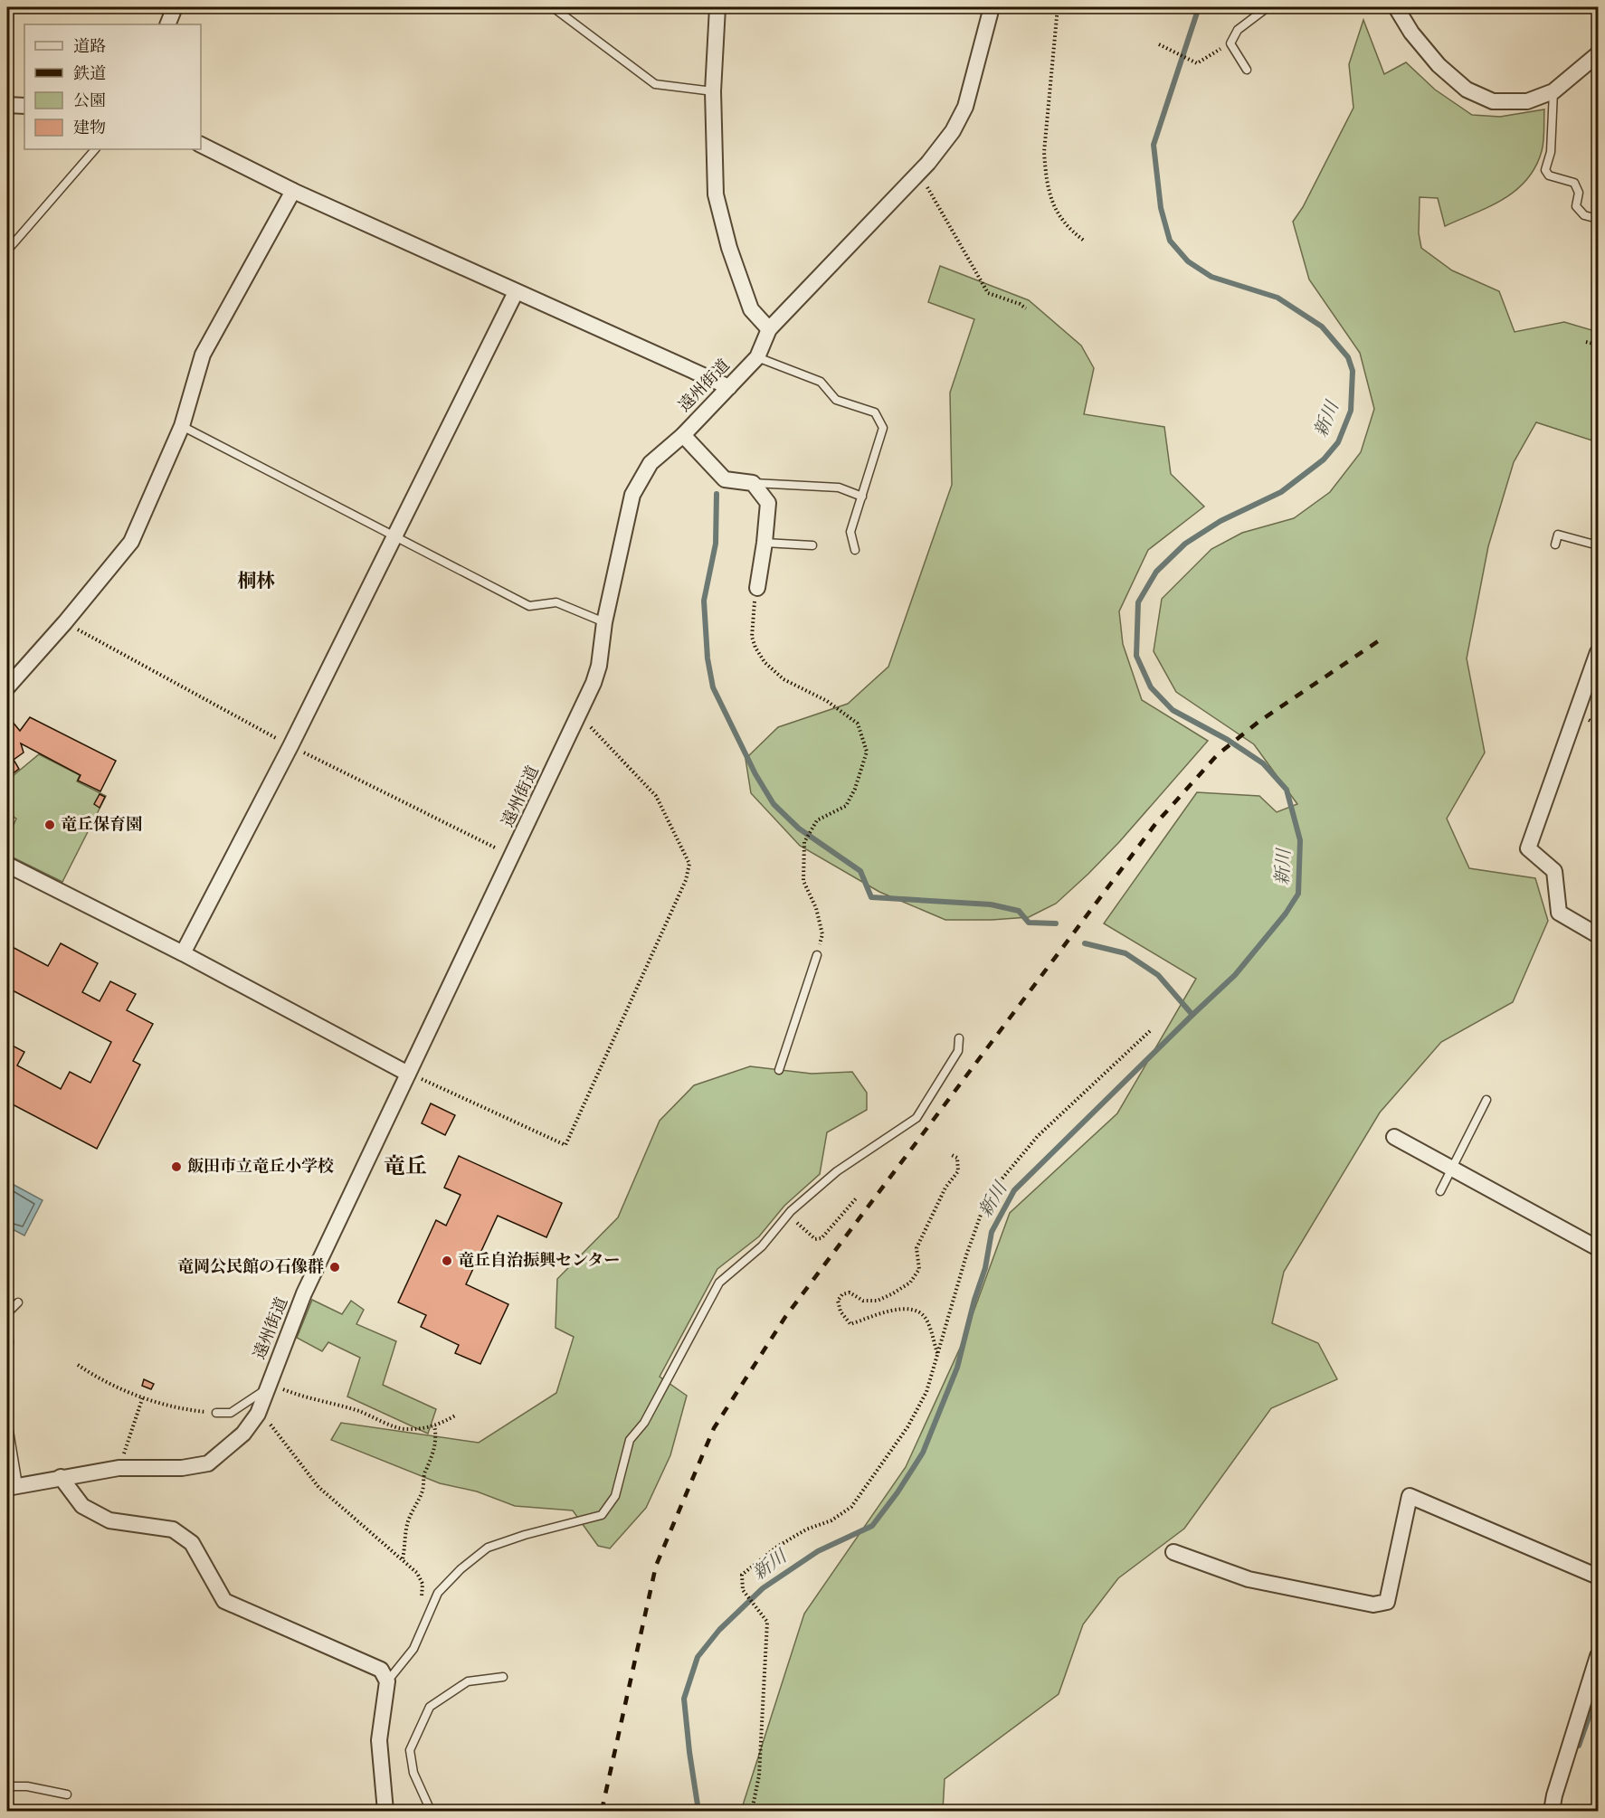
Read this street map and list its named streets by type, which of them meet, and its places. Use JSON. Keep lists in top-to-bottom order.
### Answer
{
  "streets": {
    "street": ["遠州街道"]
  },
  "districts": ["桐林", "竜丘"],
  "water": ["新川"],
  "places": [
    "竜丘保育園",
    "飯田市立竜丘小学校",
    "竜丘自治振興センター",
    "竜岡公民館の石像群"
  ],
  "legend": [
    "道路",
    "鉄道",
    "公園",
    "建物"
  ]
}
